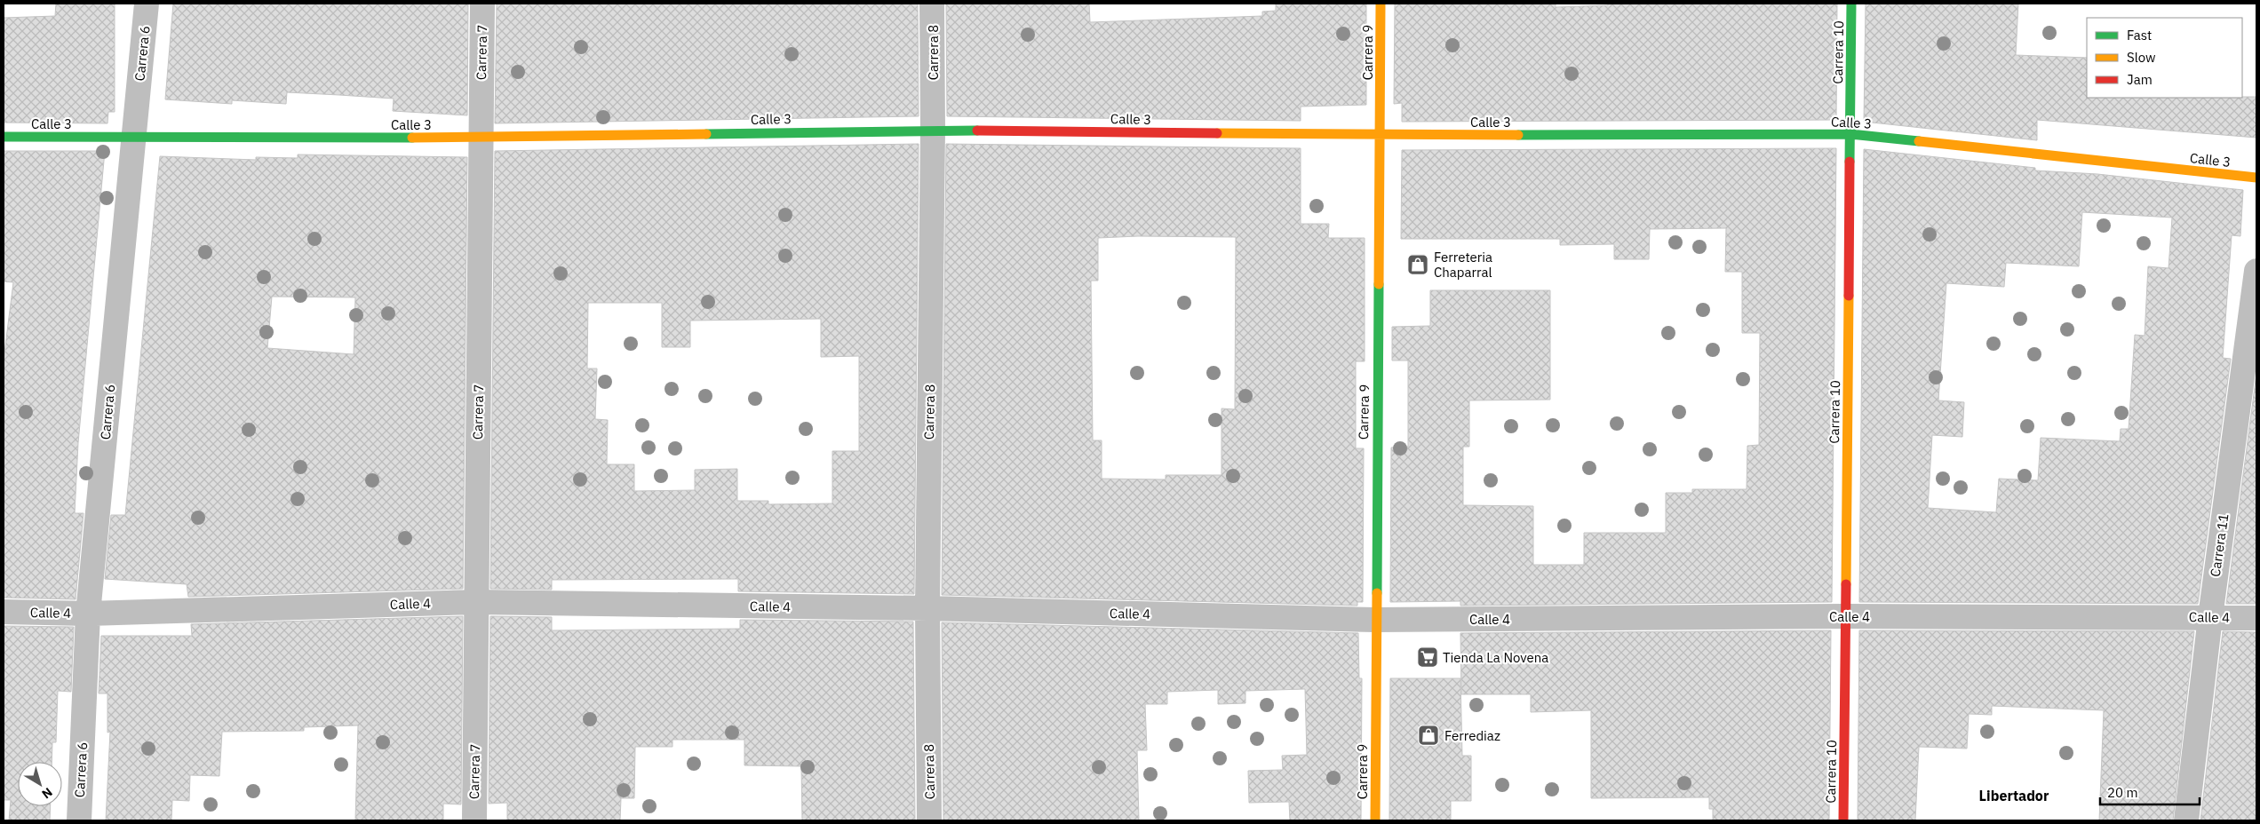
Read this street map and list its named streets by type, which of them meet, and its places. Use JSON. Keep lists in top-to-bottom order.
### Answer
{
  "streets": {
    "street": [
      "Carrera 7",
      "Carrera 8",
      "Carrera 9",
      "Carrera 10",
      "Carrera 6",
      "Calle 3",
      "Carrera 11",
      "Calle 4"
    ]
  },
  "crossings": [
    ["Carrera 7", "Calle 3"],
    ["Carrera 7", "Calle 4"],
    ["Carrera 8", "Calle 3"],
    ["Carrera 8", "Calle 4"],
    ["Carrera 9", "Calle 3"],
    ["Carrera 9", "Calle 4"],
    ["Carrera 10", "Calle 3"],
    ["Carrera 10", "Calle 4"],
    ["Carrera 6", "Calle 3"],
    ["Carrera 6", "Calle 4"],
    ["Carrera 11", "Calle 4"]
  ],
  "districts": ["Libertador"],
  "places": {
    "shop": ["Ferreteria Chaparral", "Ferrediaz"],
    "supermarket": ["Tienda La Novena"]
  },
  "legend": ["Fast", "Slow", "Jam"],
  "scale_bar": "20 m",
  "north": "bottom right"
}
